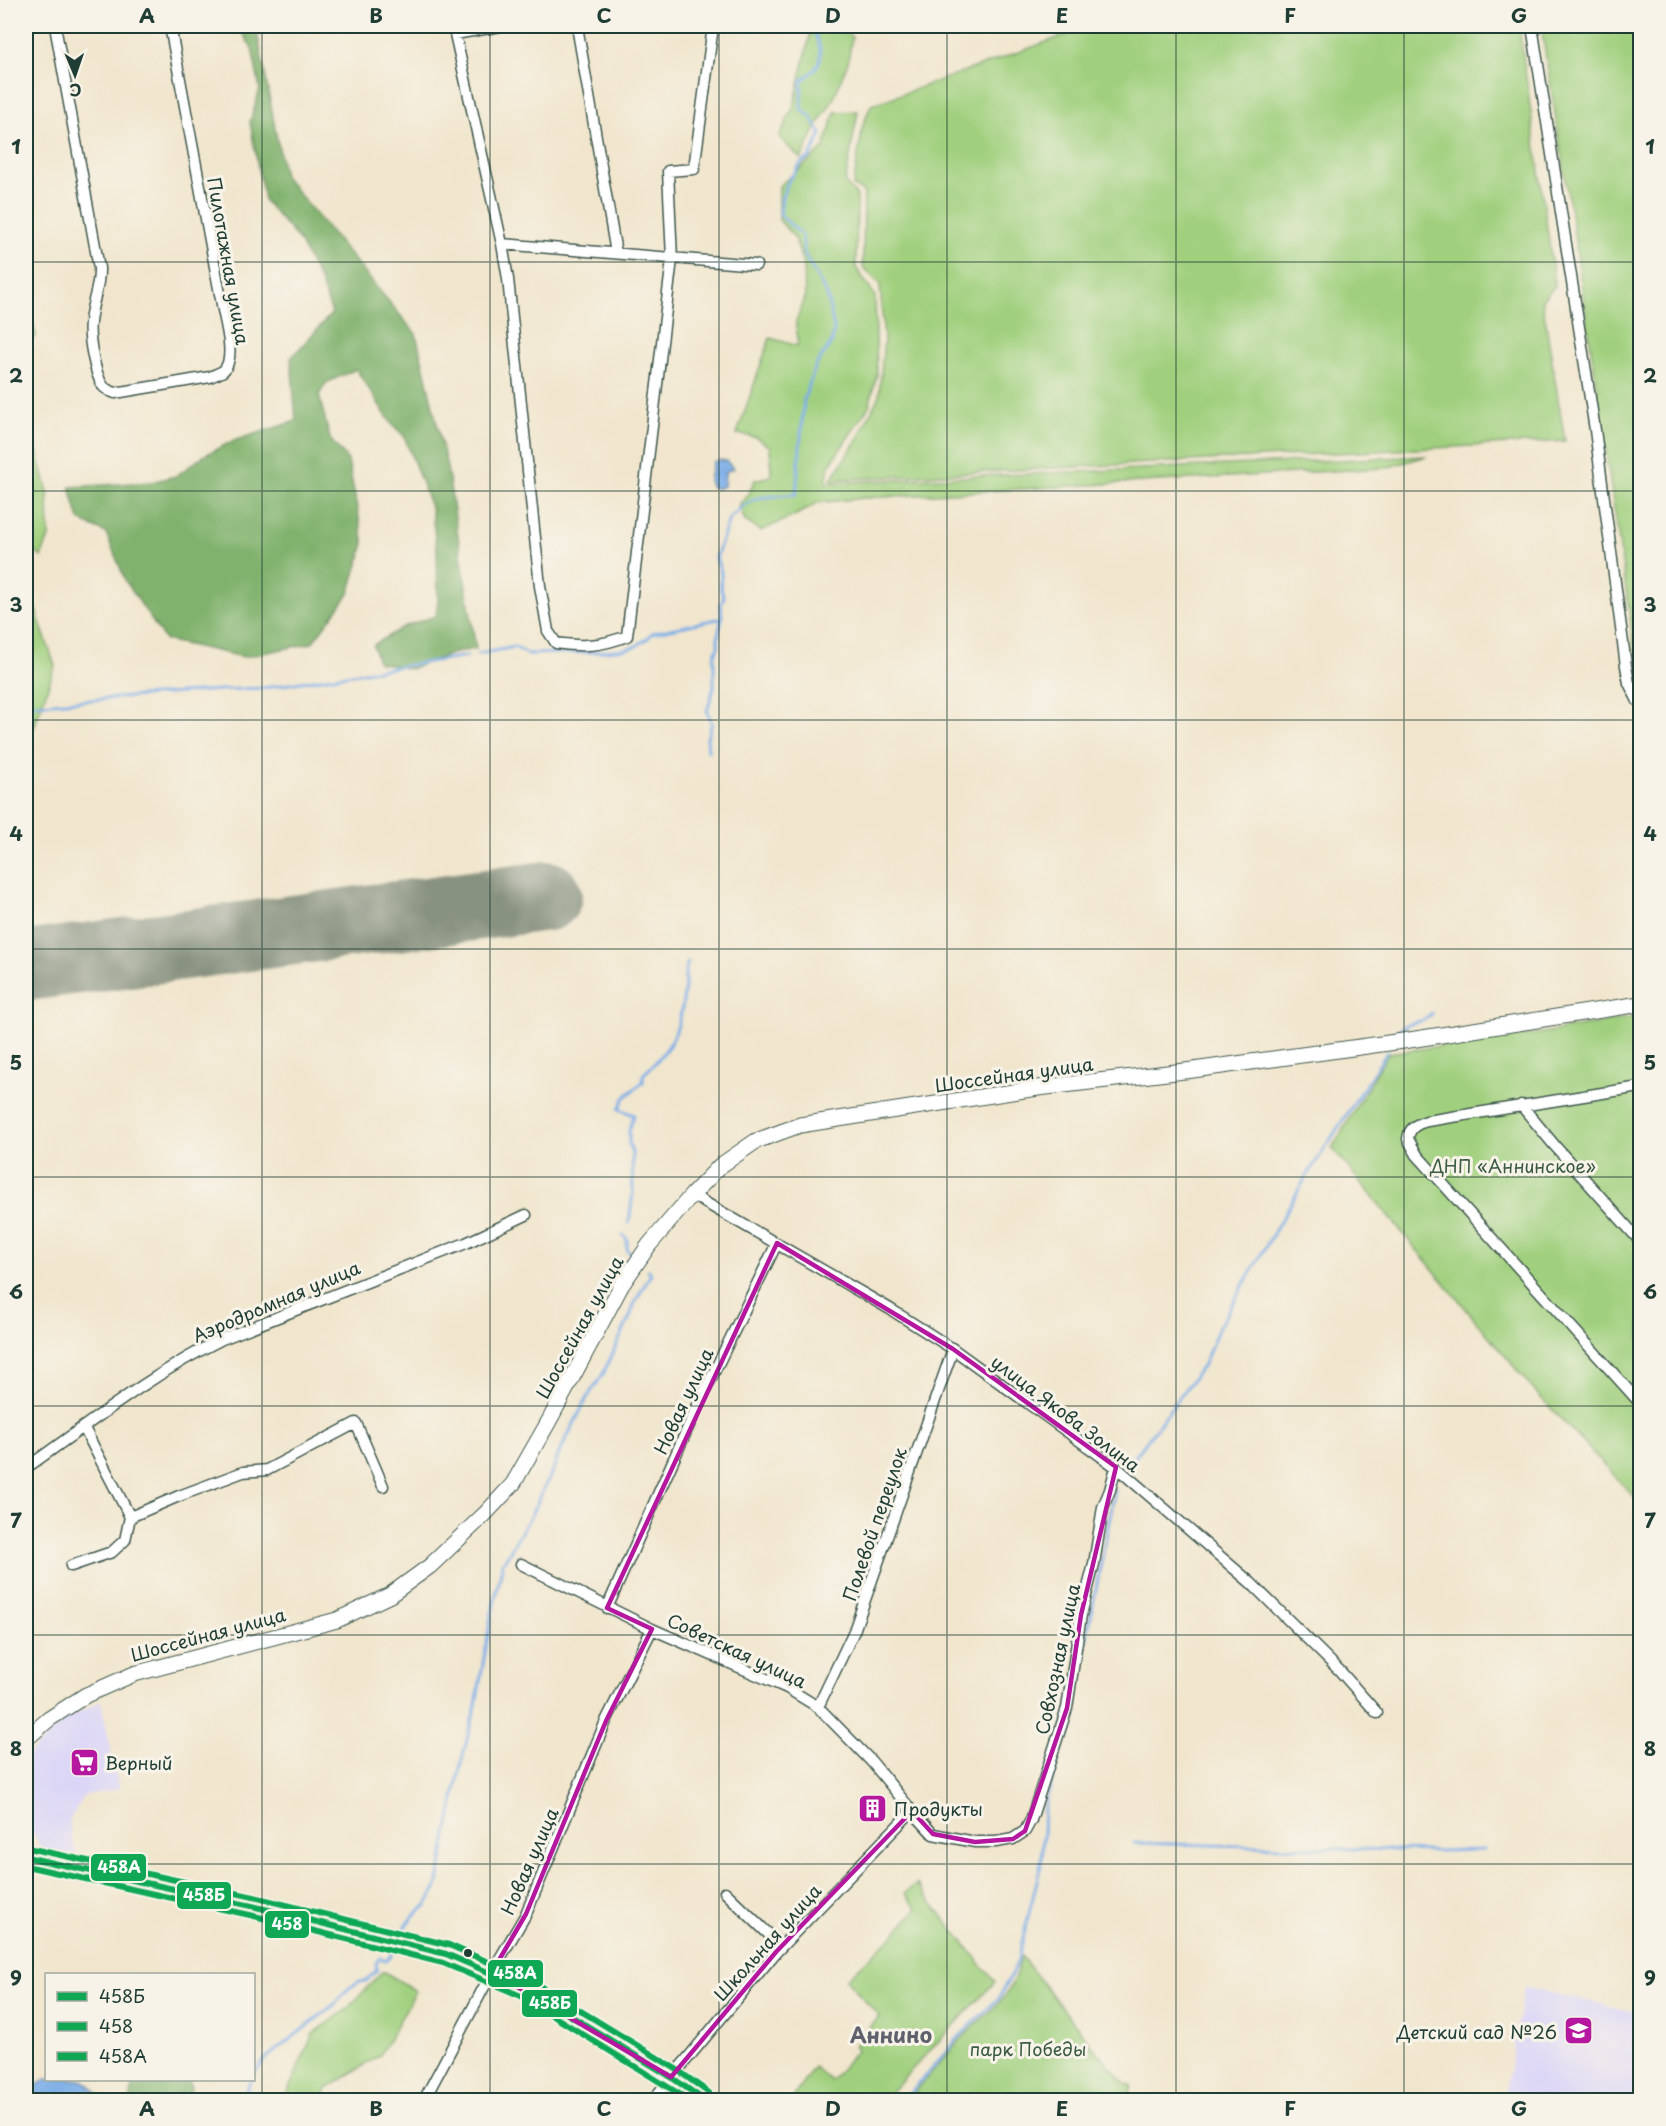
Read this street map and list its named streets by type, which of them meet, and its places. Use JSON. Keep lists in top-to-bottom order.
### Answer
{
  "streets": {
    "main road": ["Шоссейная улица"],
    "street": [
      "Пилотажная улица",
      "Аэродромная улица",
      "Новая улица",
      "улица Якова Золина",
      "Полевой переулок",
      "Советская улица",
      "Совхозная улица",
      "Школьная улица"
    ]
  },
  "crossings": [
    ["Шоссейная улица", "улица Якова Золина"],
    ["Новая улица", "улица Якова Золина"],
    ["Новая улица", "Советская улица"],
    ["улица Якова Золина", "Полевой переулок"],
    ["улица Якова Золина", "Совхозная улица"],
    ["Полевой переулок", "Советская улица"],
    ["Советская улица", "Совхозная улица"],
    ["Советская улица", "Школьная улица"]
  ],
  "districts": ["Аннино"],
  "parks": ["ДНП «Аннинское»", "парк Победы"],
  "places": {
    "supermarket": ["Верный"],
    "building": ["Продукты"],
    "school or university": ["Детский сад №26"]
  },
  "lines": ["transit line 458А", "transit line 458Б", "transit line 458"],
  "legend": ["458Б", "458", "458А"],
  "north": "bottom",
  "grid": {
    "columns": [
      "A",
      "B",
      "C",
      "D",
      "E",
      "F",
      "G"
    ],
    "rows": [
      "1",
      "2",
      "3",
      "4",
      "5",
      "6",
      "7",
      "8",
      "9"
    ]
  }
}
